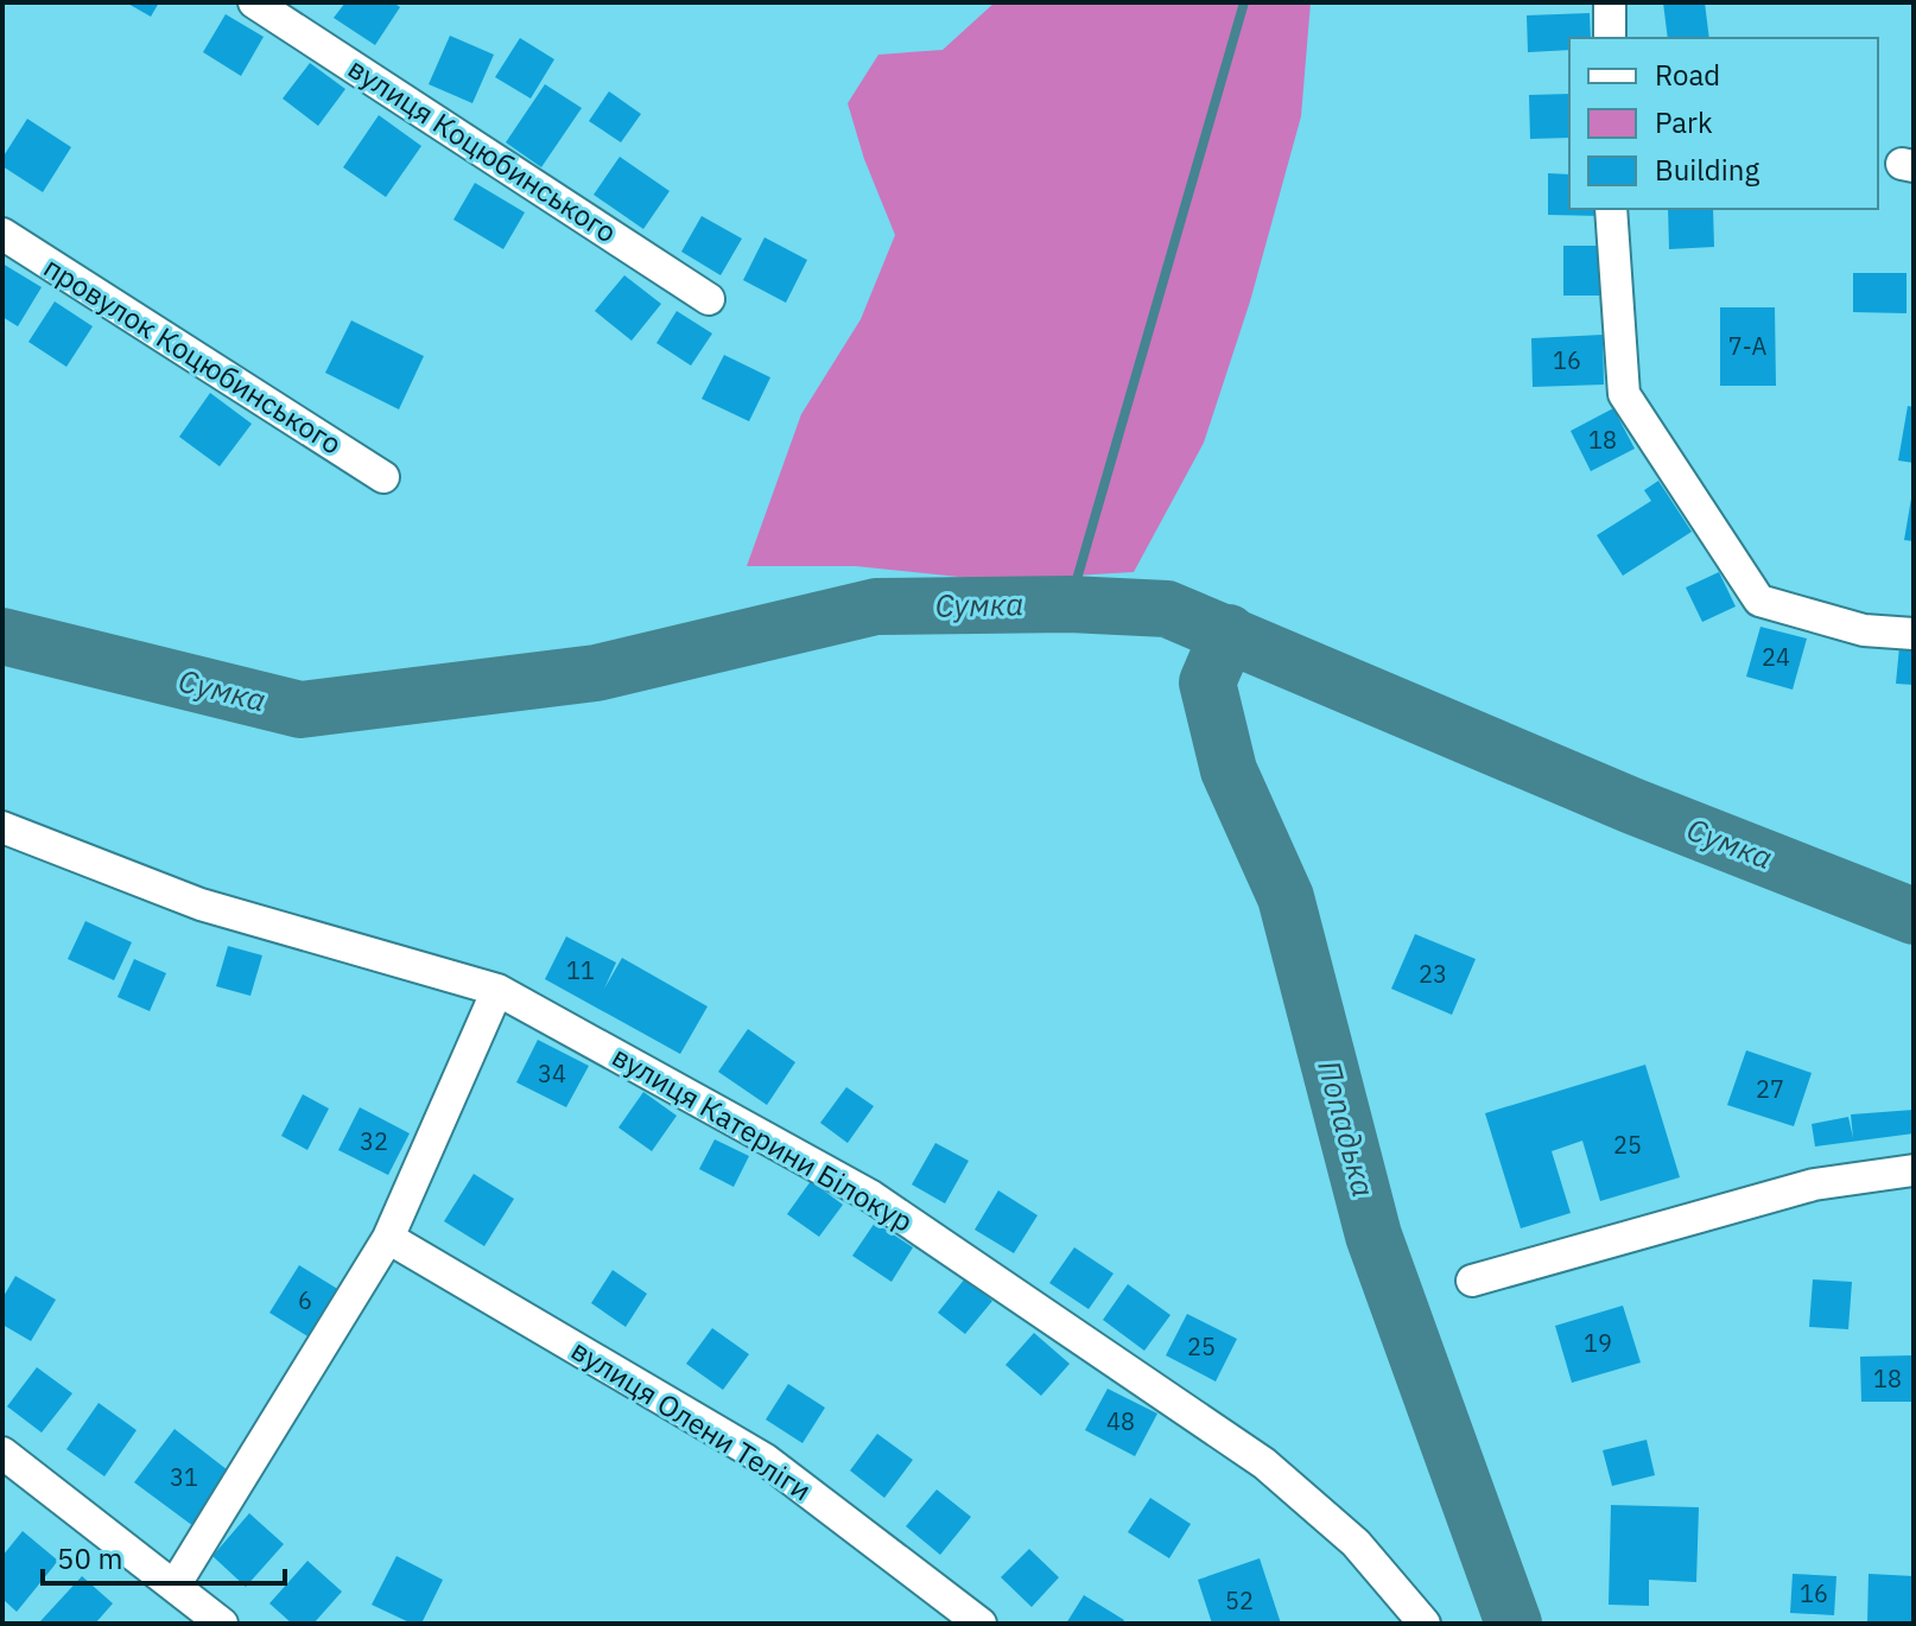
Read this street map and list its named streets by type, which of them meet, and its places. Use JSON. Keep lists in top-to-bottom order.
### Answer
{
  "streets": {
    "street": [
      "вулиця Коцюбинського",
      "провулок Коцюбинського",
      "вулиця Катерини Білокур",
      "вулиця Олени Теліги"
    ]
  },
  "water": ["Сумка", "Попадька"],
  "house_numbers": [
    "7-А",
    "16",
    "18",
    "24",
    "11",
    "23",
    "34",
    "27",
    "32",
    "25",
    "6",
    "19",
    "25",
    "18",
    "48",
    "31",
    "16",
    "52"
  ],
  "legend": ["Road", "Park", "Building"],
  "scale_bar": "50 m"
}
